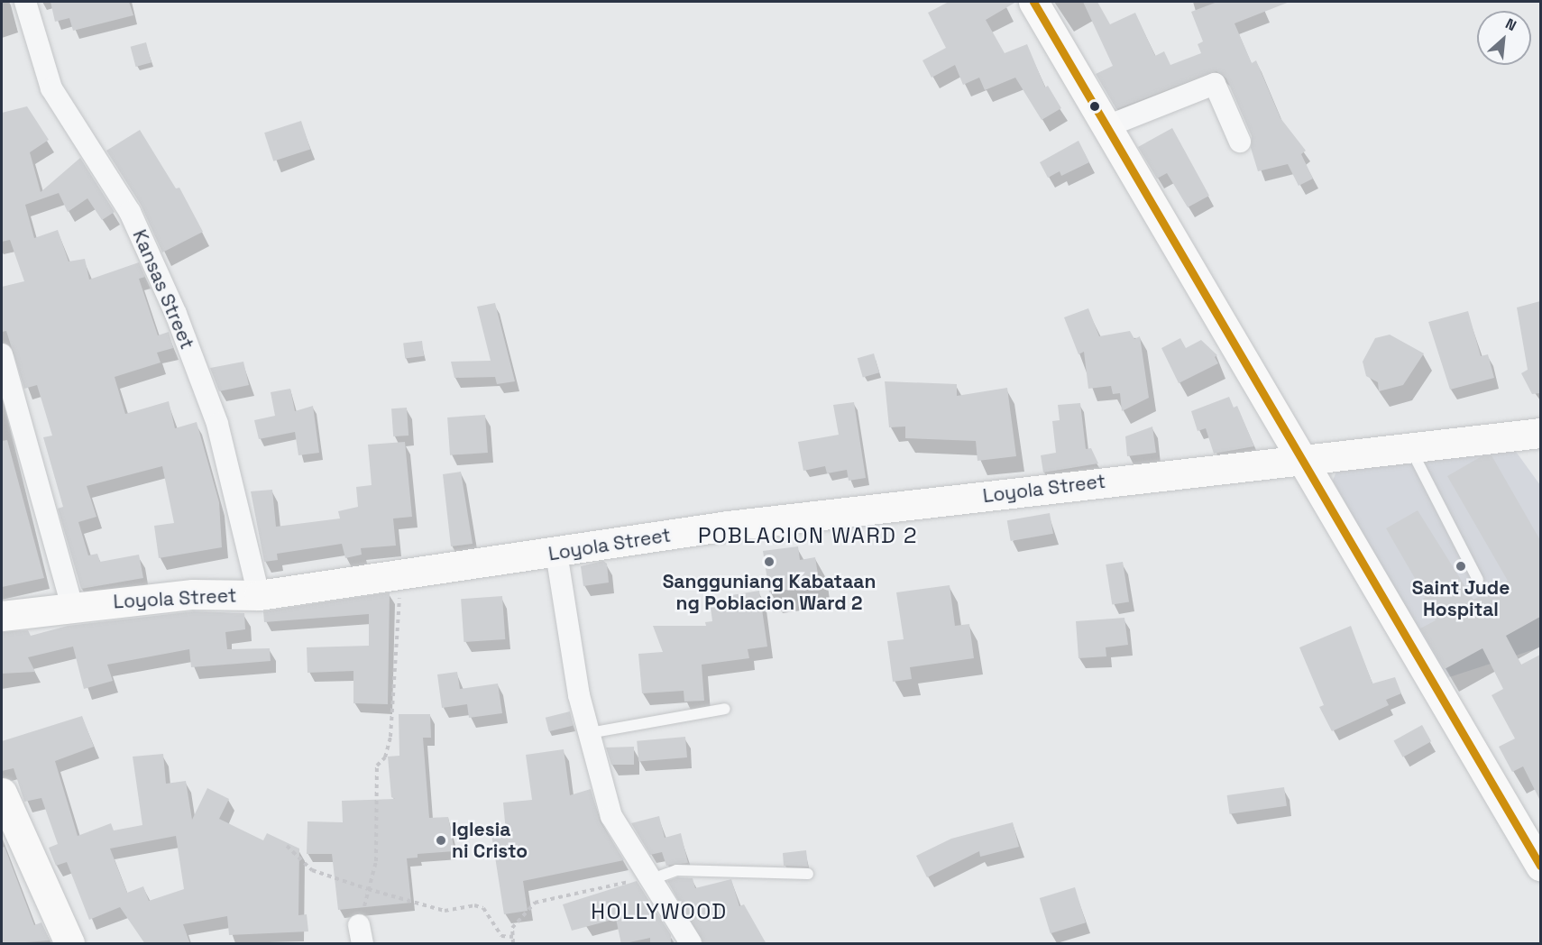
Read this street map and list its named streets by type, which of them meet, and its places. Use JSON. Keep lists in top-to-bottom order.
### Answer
{
  "streets": {
    "street": ["Kansas Street", "Loyola Street"]
  },
  "crossings": [
    ["Kansas Street", "Loyola Street"]
  ],
  "districts": ["POBLACION WARD 2", "HOLLYWOOD"],
  "places": ["Sangguniang Kabataan ng Poblacion Ward 2", "Saint Jude Hospital", "Iglesia ni Cristo"],
  "north": "top right"
}
